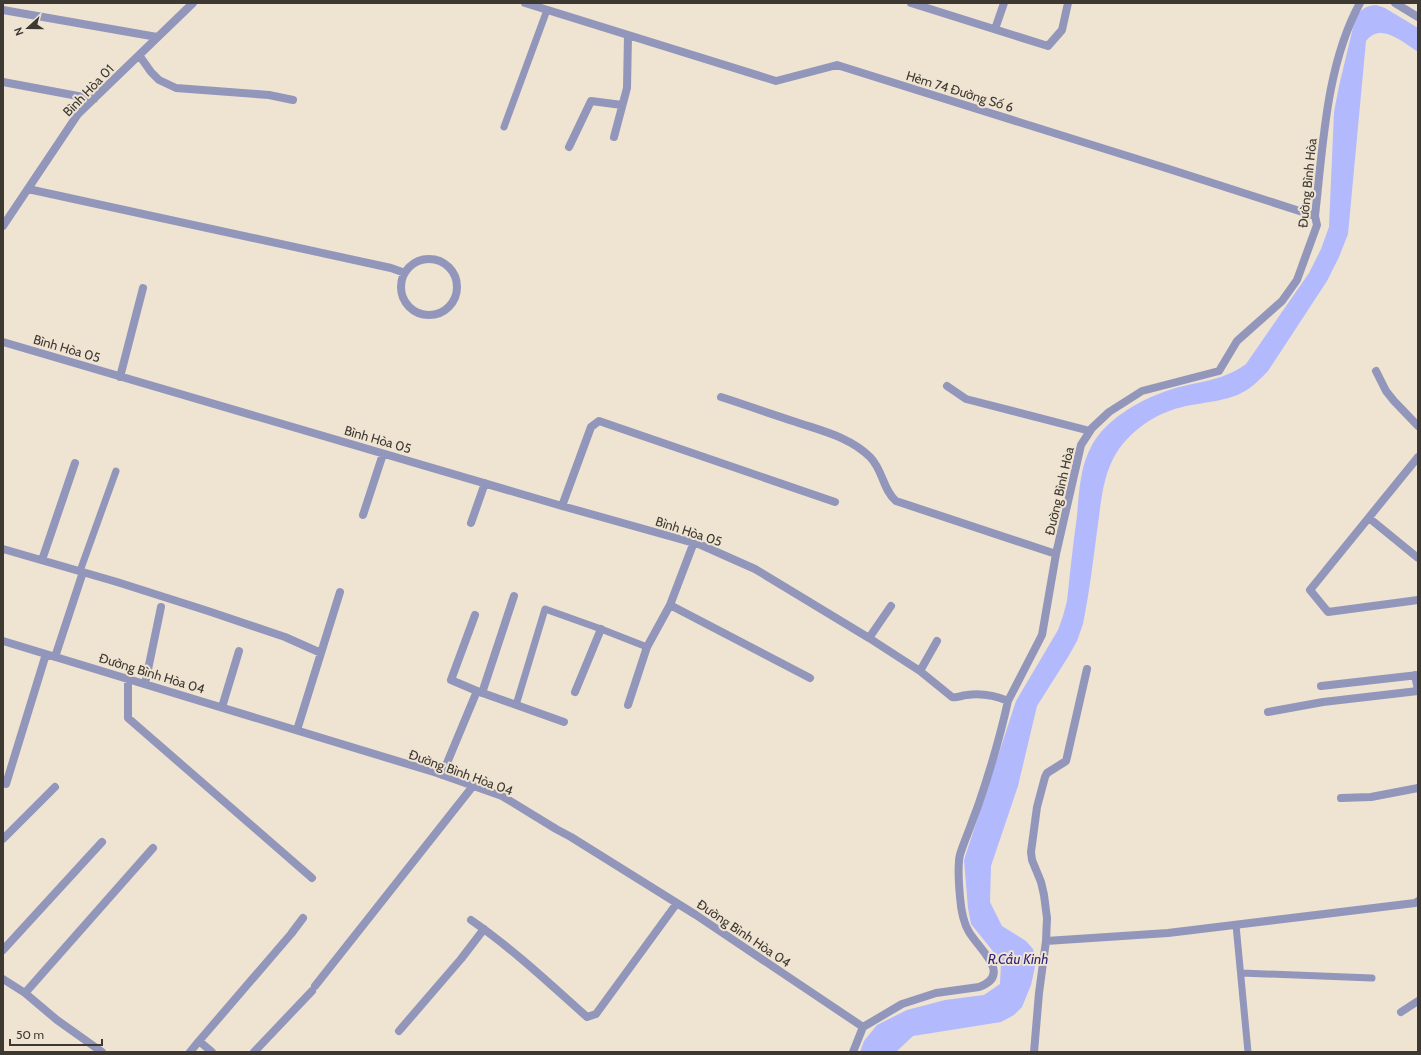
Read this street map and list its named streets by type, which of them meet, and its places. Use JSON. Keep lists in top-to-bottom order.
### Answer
{
  "streets": {
    "street": [
      "Bình Hòa 01",
      "Hẻm 74 Đường Số 6",
      "Đường Bình Hòa",
      "Bình Hòa 05",
      "Đường Bình Hòa 04"
    ]
  },
  "crossings": [
    ["Hẻm 74 Đường Số 6", "Đường Bình Hòa"],
    ["Đường Bình Hòa", "Đường Bình Hòa 04"]
  ],
  "water": ["R.Cầu Kinh"],
  "scale_bar": "50 m",
  "north": "left"
}
